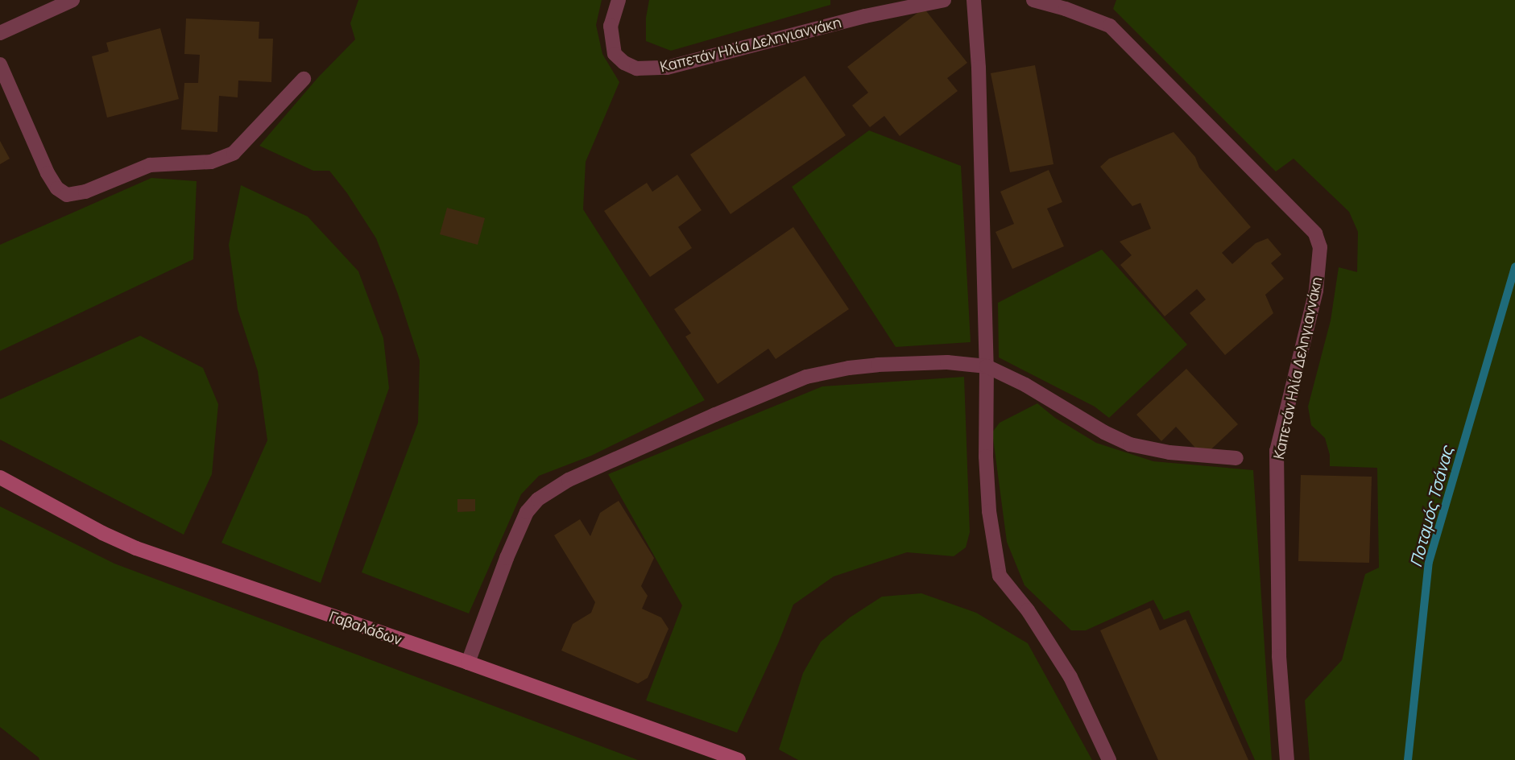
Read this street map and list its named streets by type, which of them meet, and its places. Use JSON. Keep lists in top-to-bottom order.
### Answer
{
  "streets": {
    "street": ["Καπετάν Ηλία Δεληγιαννάκη", "Γαβαλάδων"]
  },
  "water": ["Ποταμός Τσάνας"]
}
